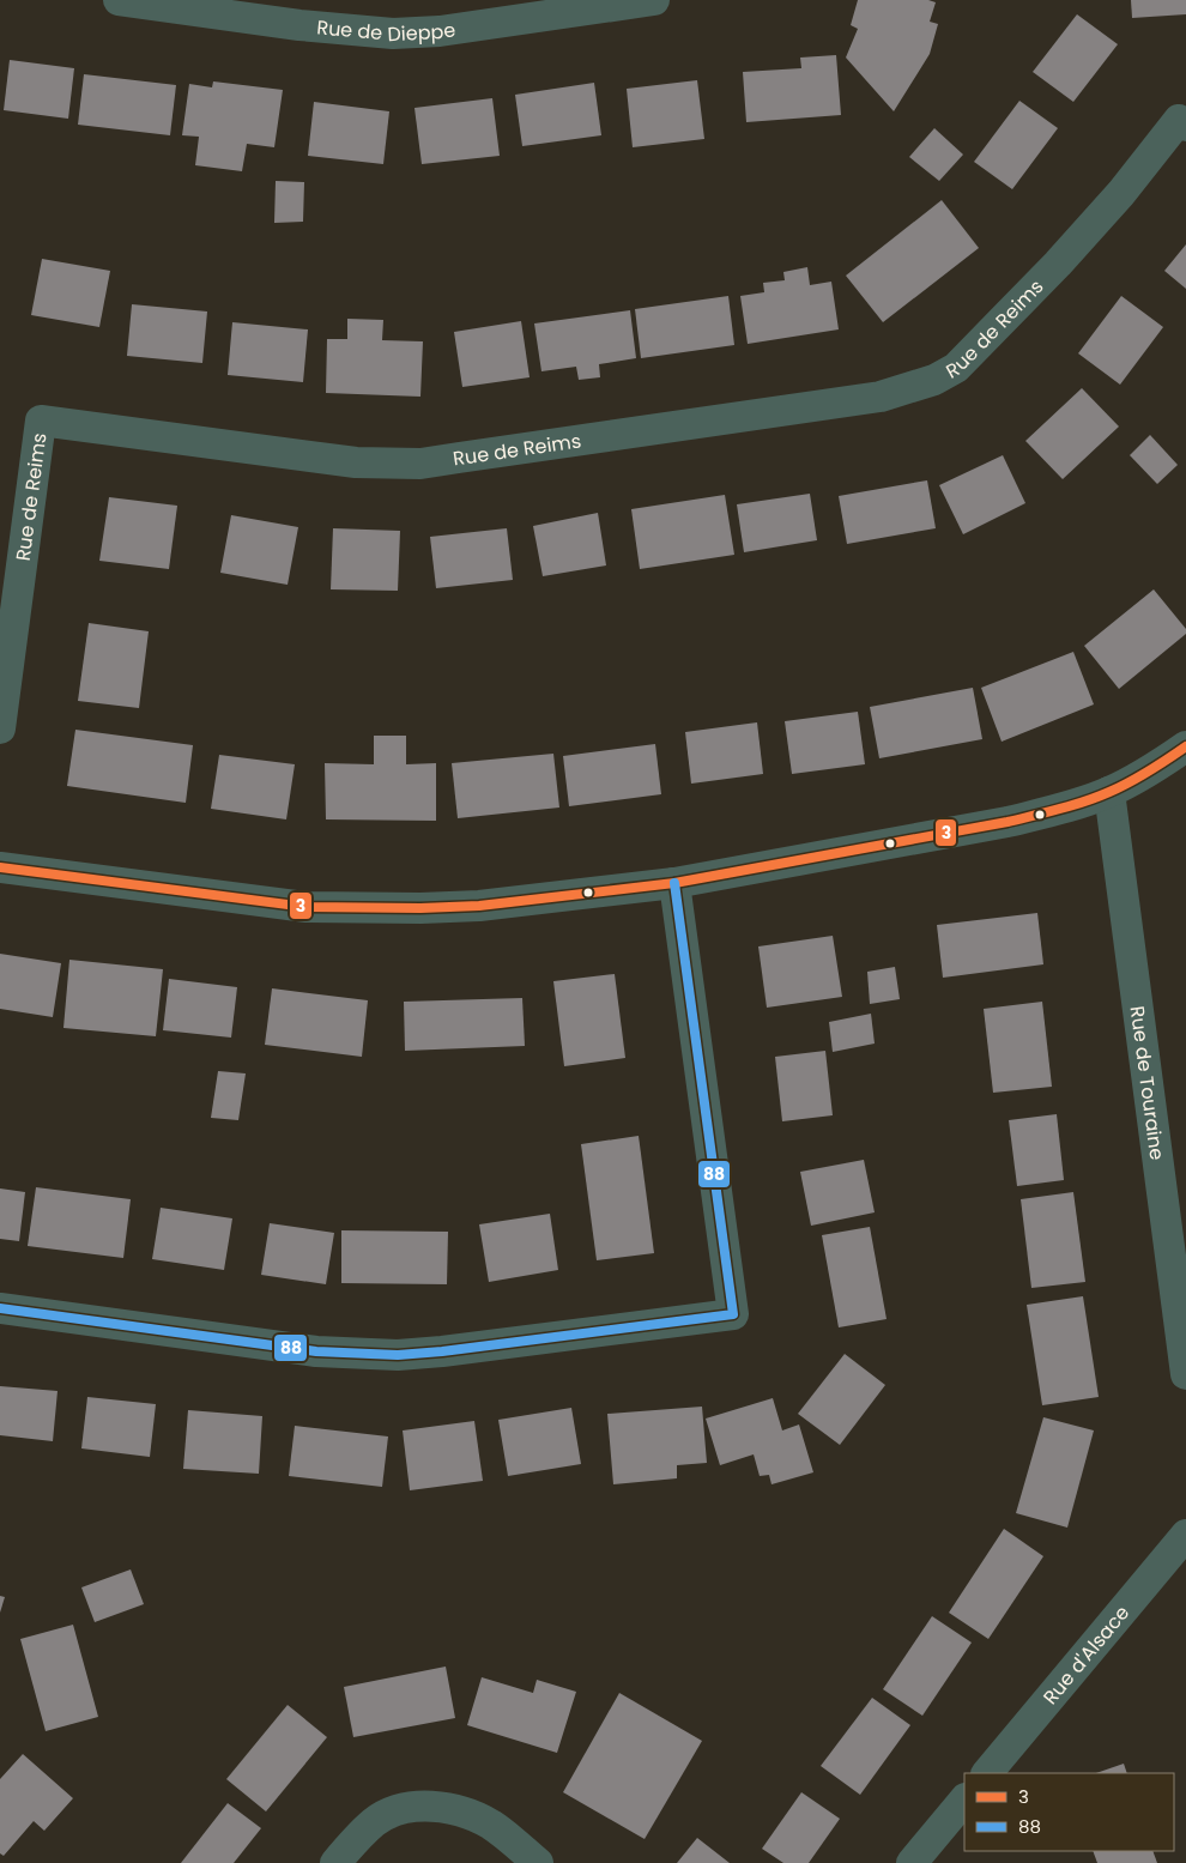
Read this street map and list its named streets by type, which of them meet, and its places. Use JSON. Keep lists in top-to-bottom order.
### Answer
{
  "streets": {
    "street": [
      "Rue de Dieppe",
      "Rue de Reims",
      "Rue de Touraine",
      "Rue d'Alsace"
    ]
  },
  "lines": ["transit line 3", "transit line 88"],
  "legend": ["3", "88"]
}
